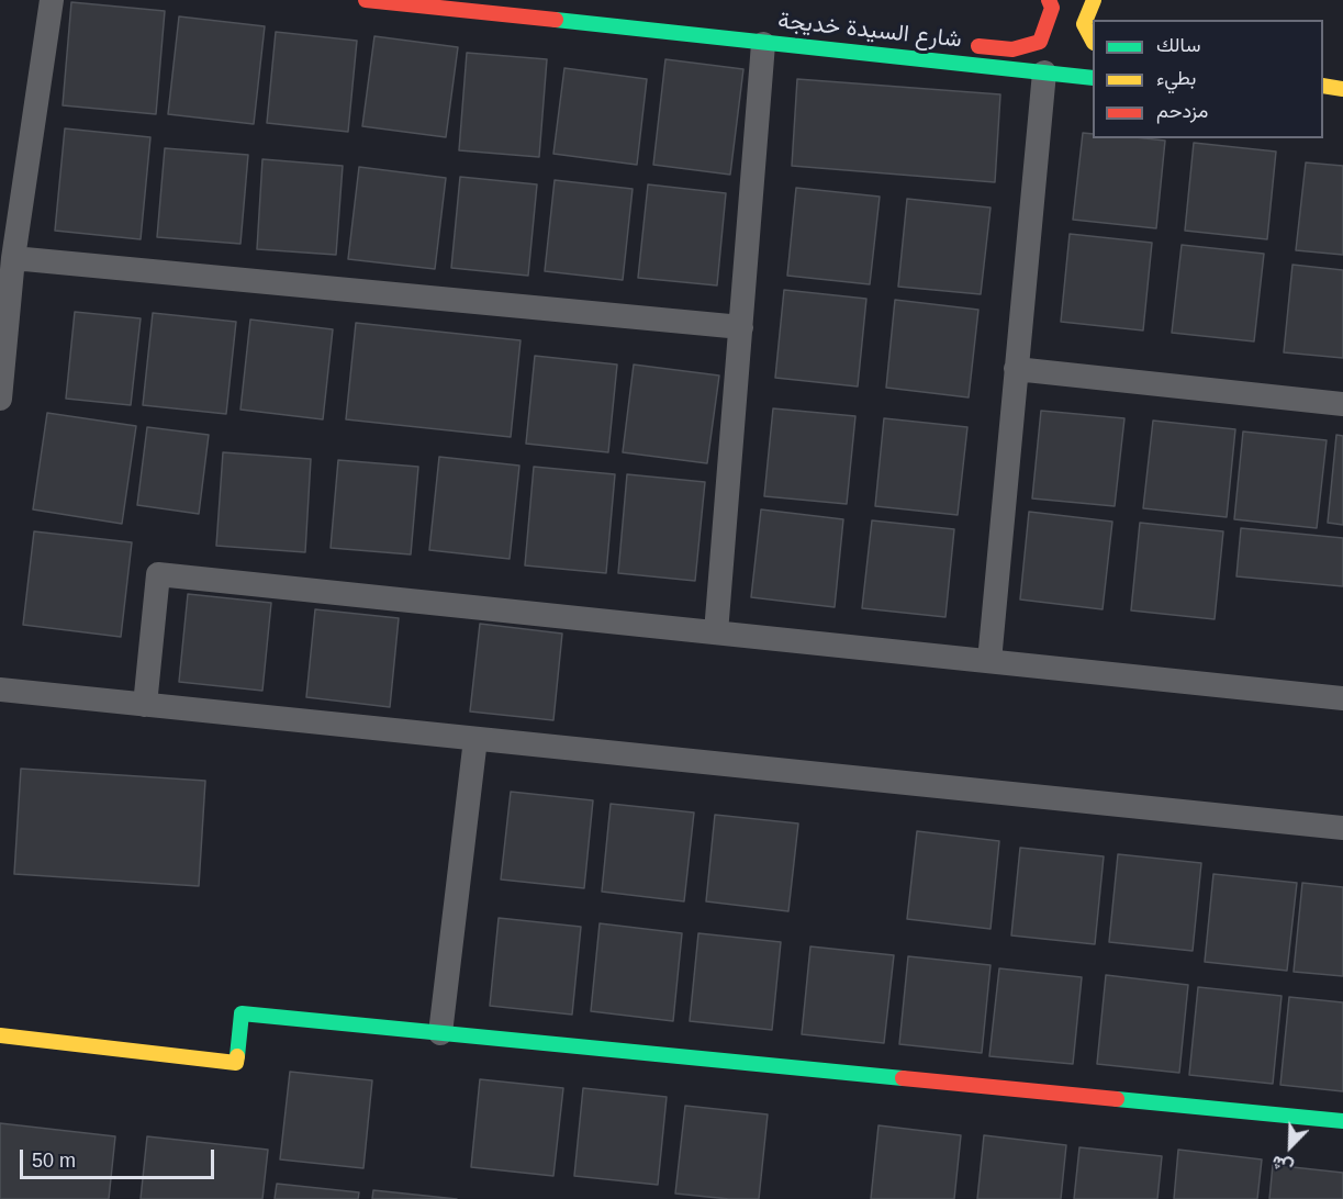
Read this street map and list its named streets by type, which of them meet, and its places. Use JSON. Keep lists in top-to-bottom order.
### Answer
{
  "streets": {
    "street": ["شارع السيدة خديجة"]
  },
  "legend": ["سالك", "بطيء", "مزدحم"],
  "scale_bar": "50 m",
  "north": "bottom left"
}
